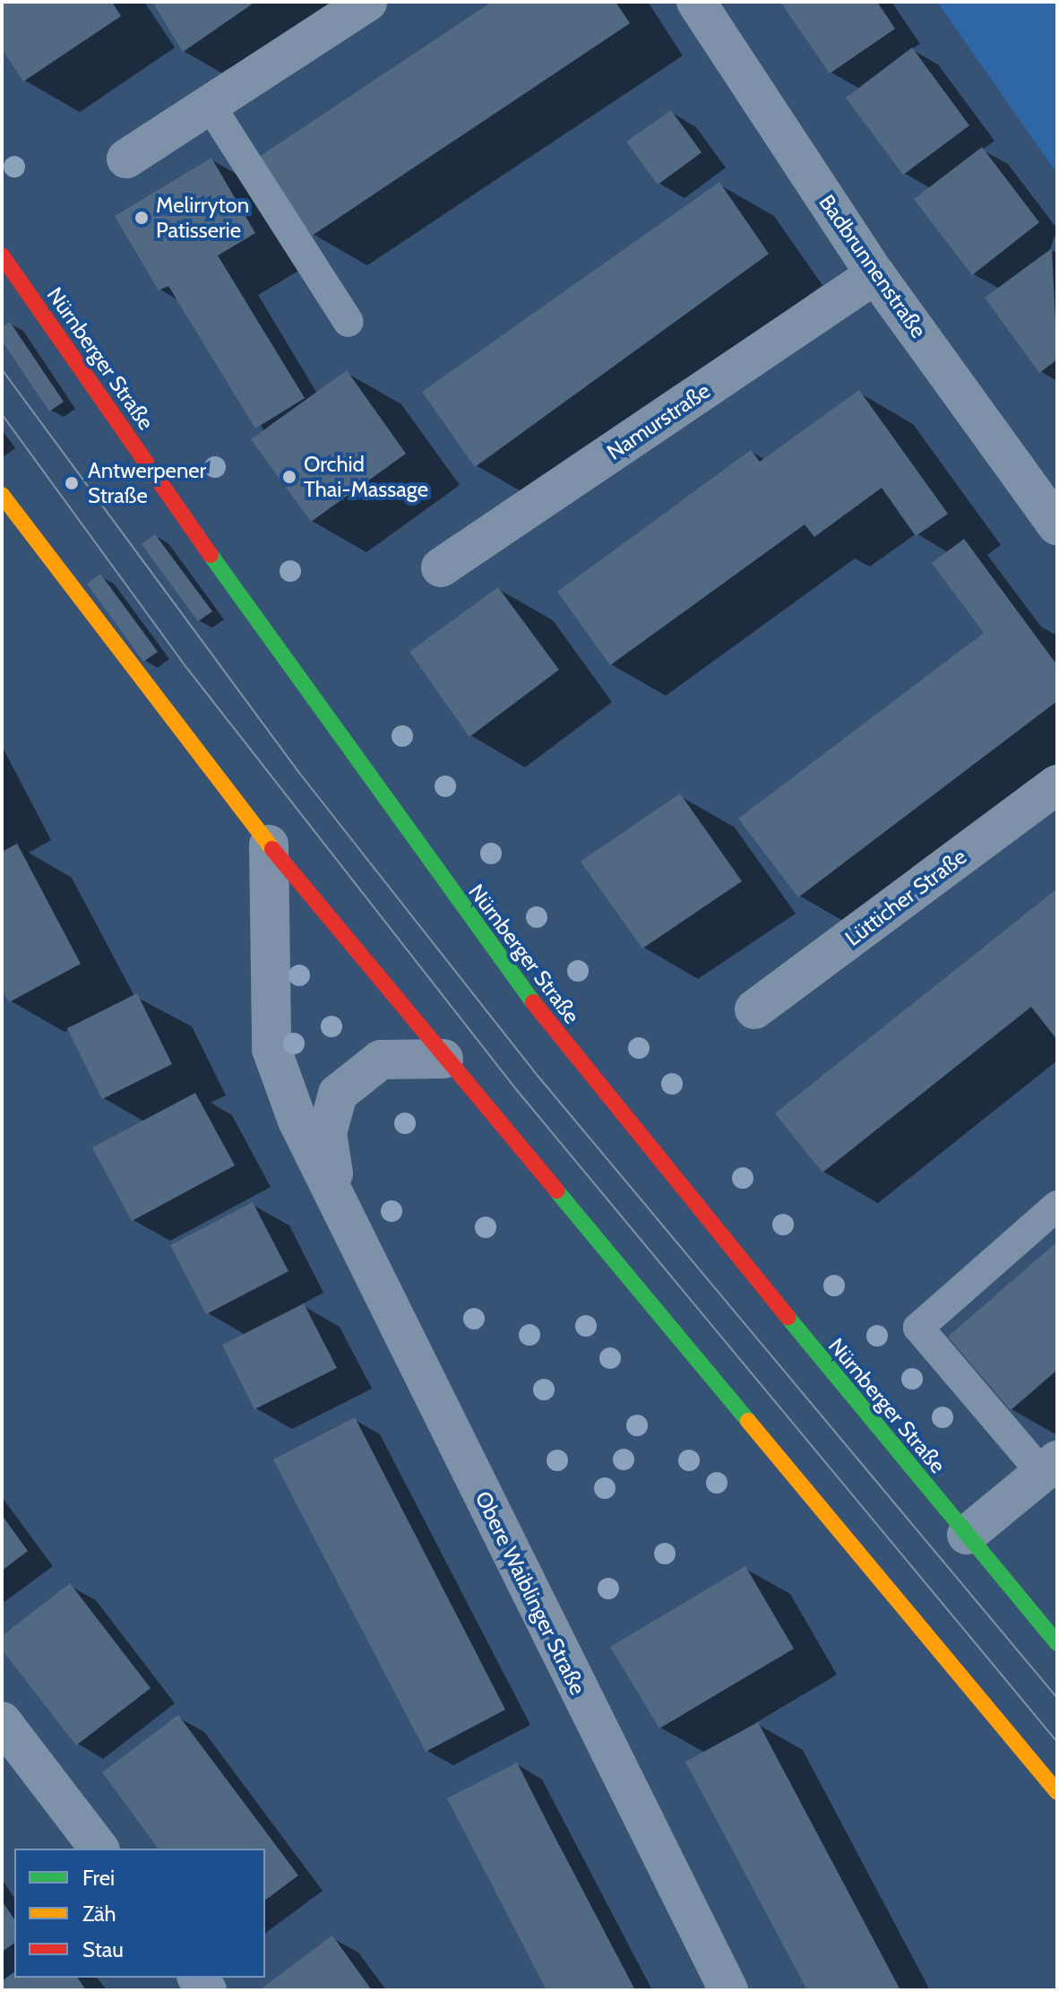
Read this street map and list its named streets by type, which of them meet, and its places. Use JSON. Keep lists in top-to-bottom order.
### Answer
{
  "streets": {
    "main road": ["Nürnberger Straße"],
    "street": [
      "Badbrunnenstraße",
      "Namurstraße",
      "Lütticher Straße",
      "Obere Waiblinger Straße"
    ]
  },
  "crossings": [
    ["Badbrunnenstraße", "Namurstraße"]
  ],
  "places": ["Melirryton Patisserie", "Orchid Thai-Massage", "Antwerpener Straße"],
  "legend": ["Frei", "Zäh", "Stau"]
}
